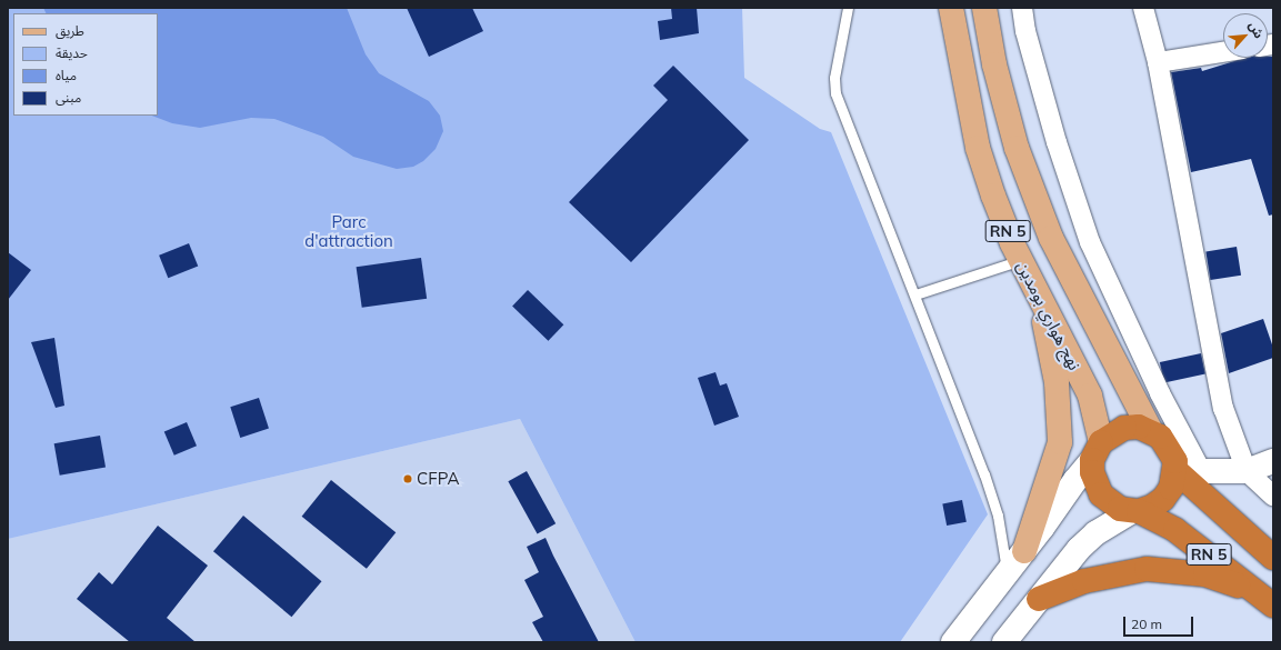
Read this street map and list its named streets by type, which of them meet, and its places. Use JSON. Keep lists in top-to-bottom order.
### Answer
{
  "streets": {
    "highway": ["RN 5"],
    "main road": ["نهج هواري بومدين"]
  },
  "crossings": [
    ["RN 5", "نهج هواري بومدين"]
  ],
  "parks": ["Parc d'attraction"],
  "places": ["CFPA"],
  "legend": [
    "طريق",
    "حديقة",
    "مياه",
    "مبنى"
  ],
  "scale_bar": "20 m",
  "north": "top right"
}
